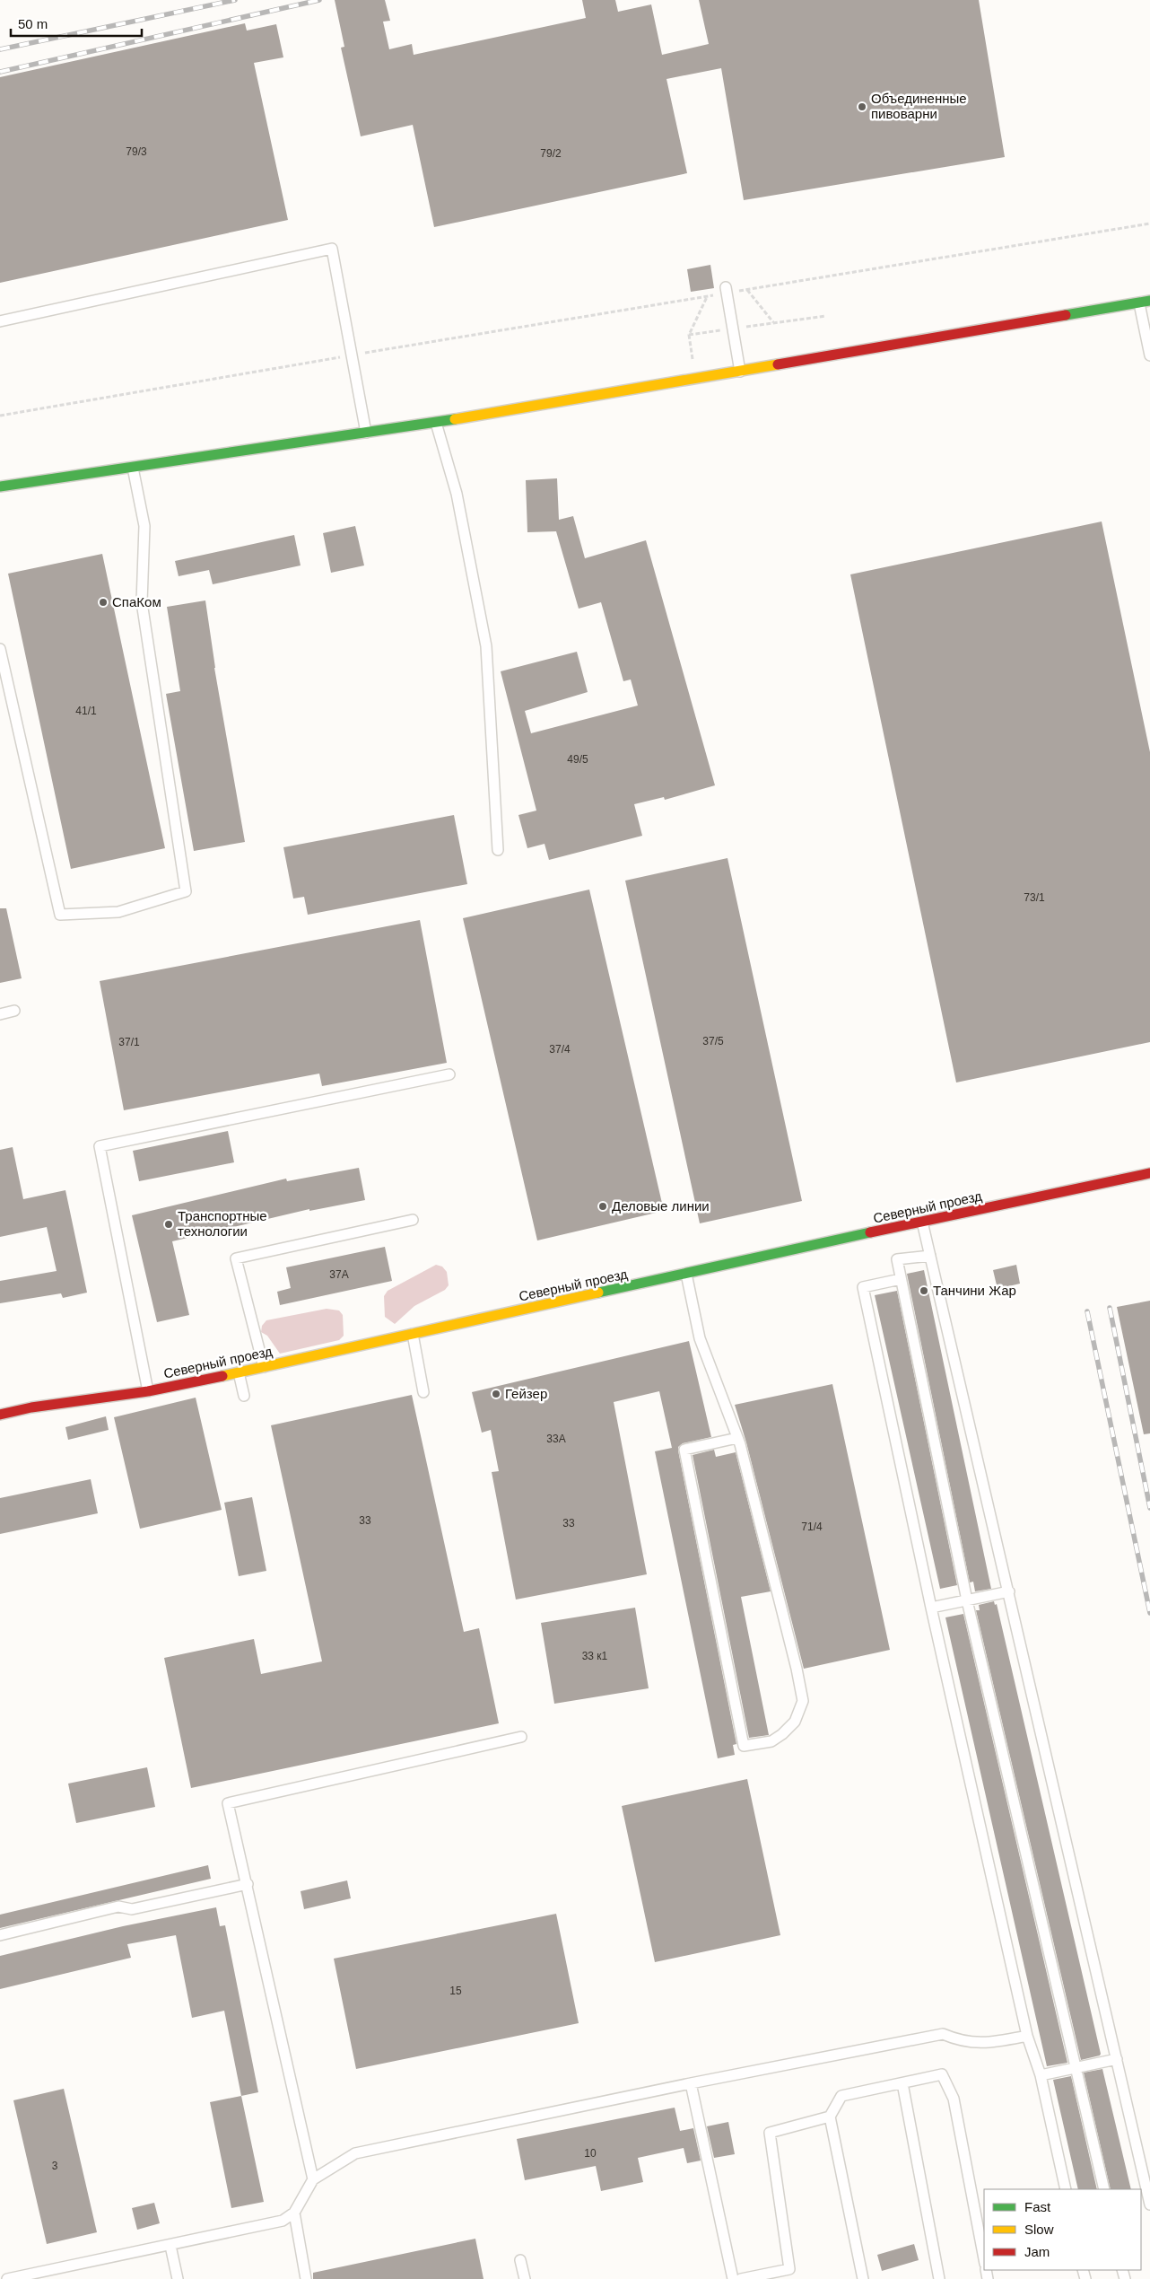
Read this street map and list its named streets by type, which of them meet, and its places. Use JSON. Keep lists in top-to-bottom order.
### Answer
{
  "streets": {
    "street": ["Северный проезд"]
  },
  "places": [
    "Объединенные пивоварни",
    "СпаКом",
    "Деловые линии",
    "Транспортные технологии",
    "Танчини Жар",
    "Гейзер"
  ],
  "house_numbers": [
    "79/3",
    "79/2",
    "41/1",
    "49/5",
    "73/1",
    "37/5",
    "37/1",
    "37/4",
    "37А",
    "33А",
    "33",
    "33",
    "71/4",
    "33 к1",
    "15",
    "10",
    "3"
  ],
  "legend": ["Fast", "Slow", "Jam"],
  "scale_bar": "50 m"
}
